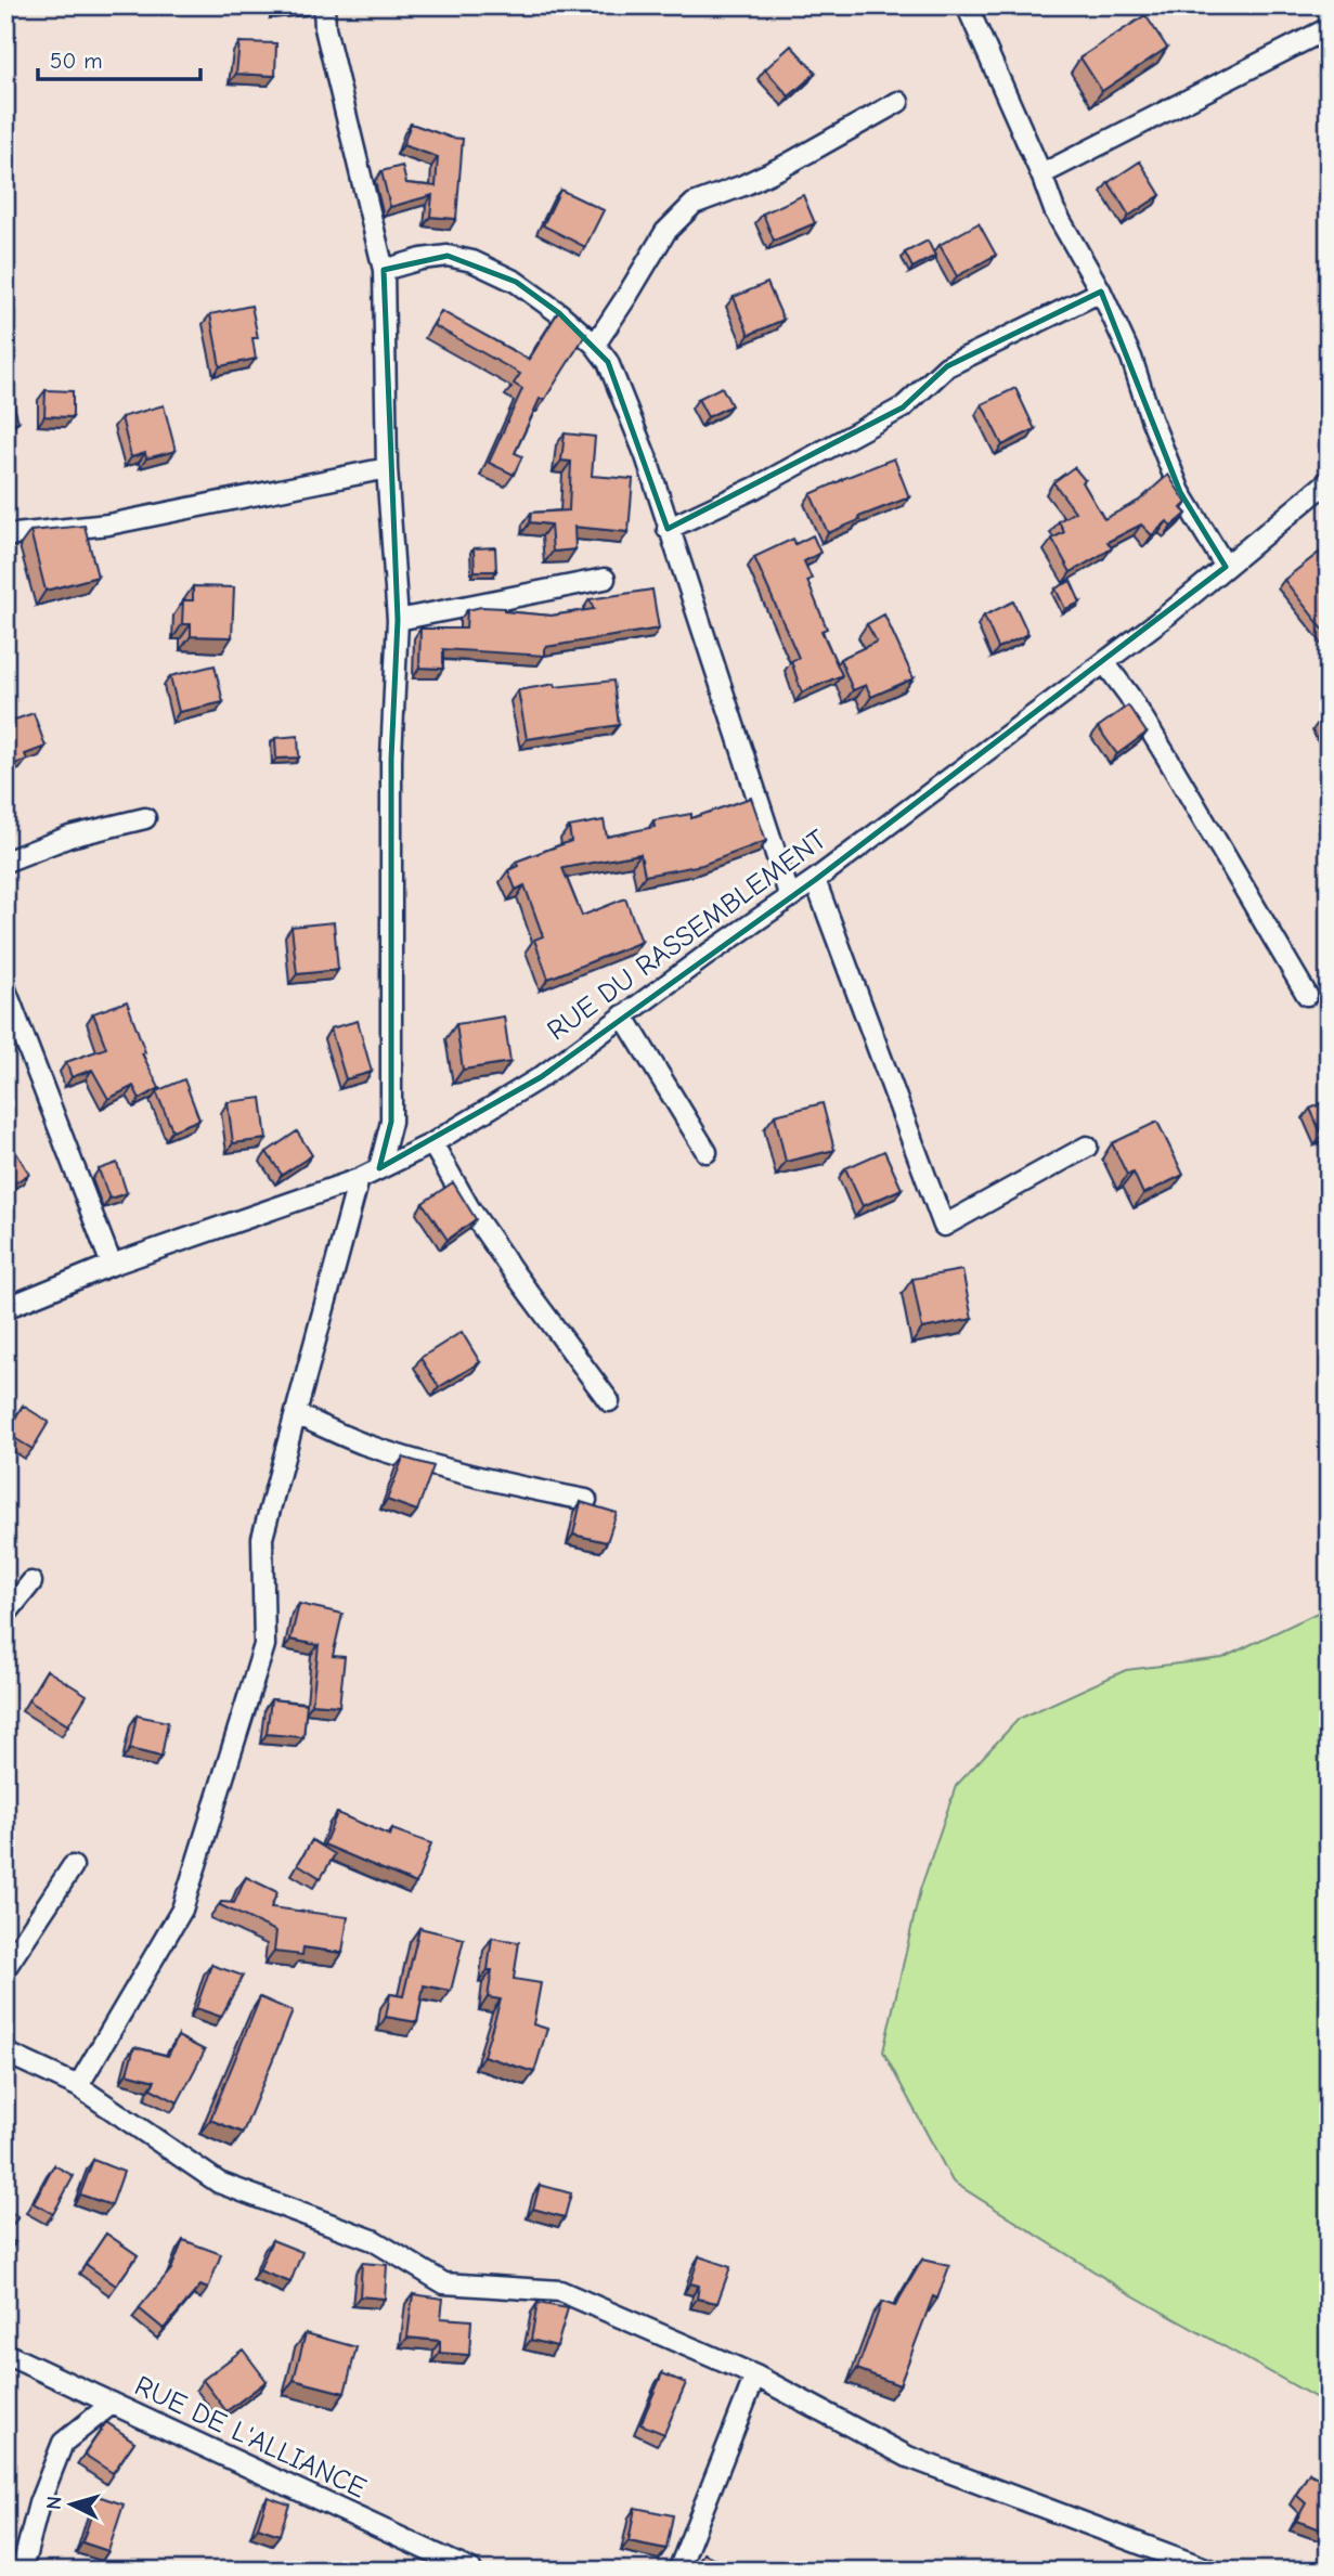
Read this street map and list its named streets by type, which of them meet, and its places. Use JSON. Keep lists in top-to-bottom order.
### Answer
{
  "streets": {
    "street": ["RUE DU RASSEMBLEMENT", "RUE DE L'ALLIANCE"]
  },
  "scale_bar": "50 m",
  "north": "left"
}
